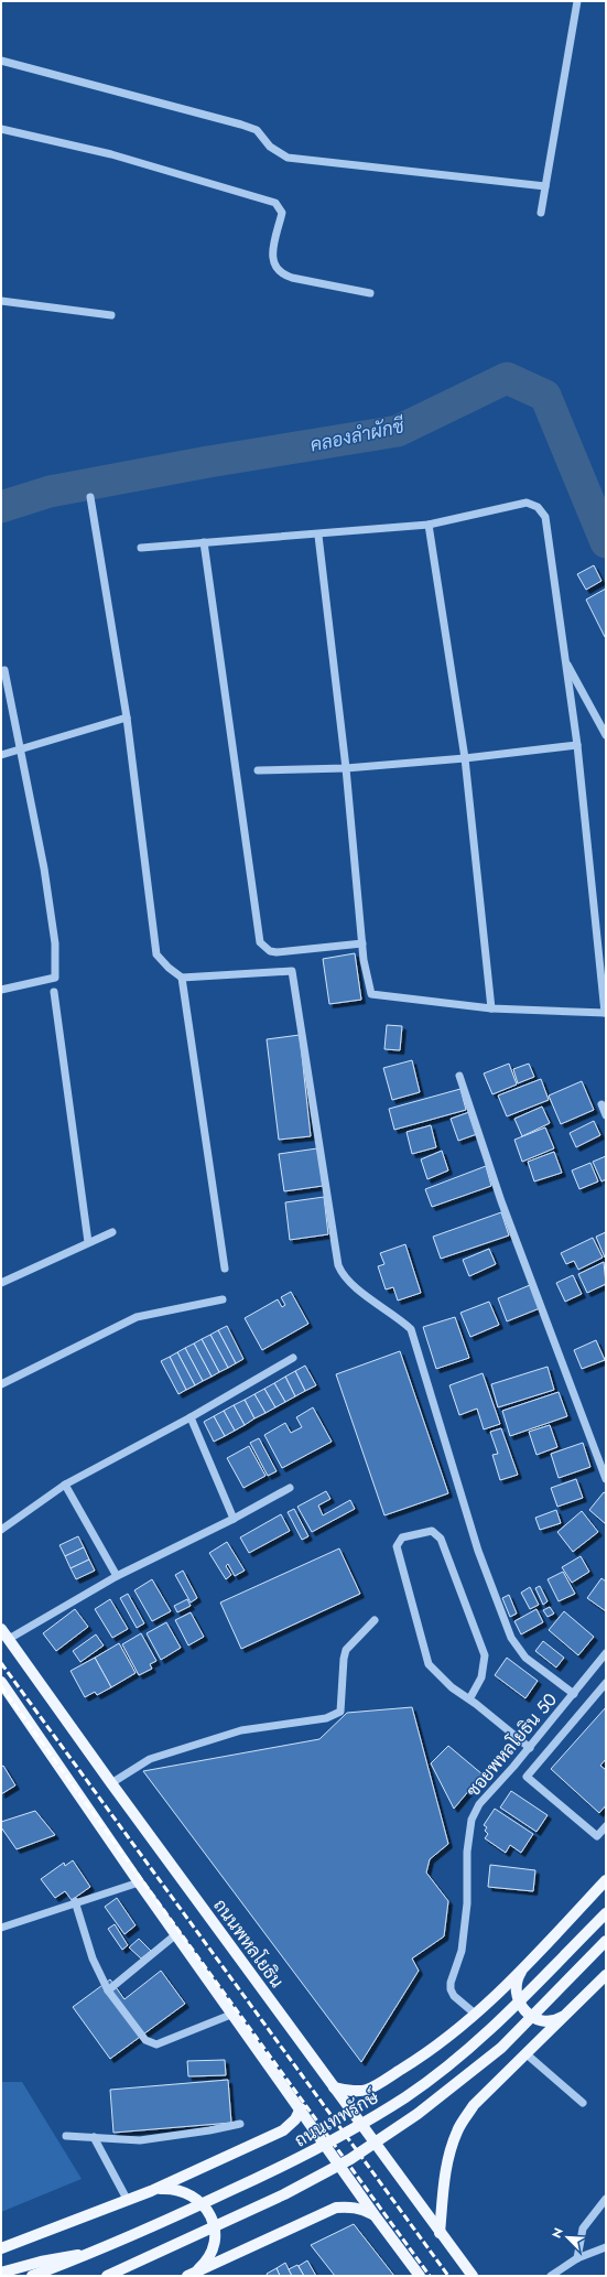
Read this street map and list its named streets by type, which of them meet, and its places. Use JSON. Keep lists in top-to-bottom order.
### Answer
{
  "streets": {
    "main road": ["ถนนพหลโยธิน", "ถนนเทพรักษ์"],
    "street": ["ซอยพหลโยธิน 50"]
  },
  "crossings": [
    ["ซอยพหลโยธิน 50", "ถนนเทพรักษ์"],
    ["ถนนพหลโยธิน", "ถนนเทพรักษ์"]
  ],
  "water": ["คลองลำผักชี"],
  "north": "top left"
}
